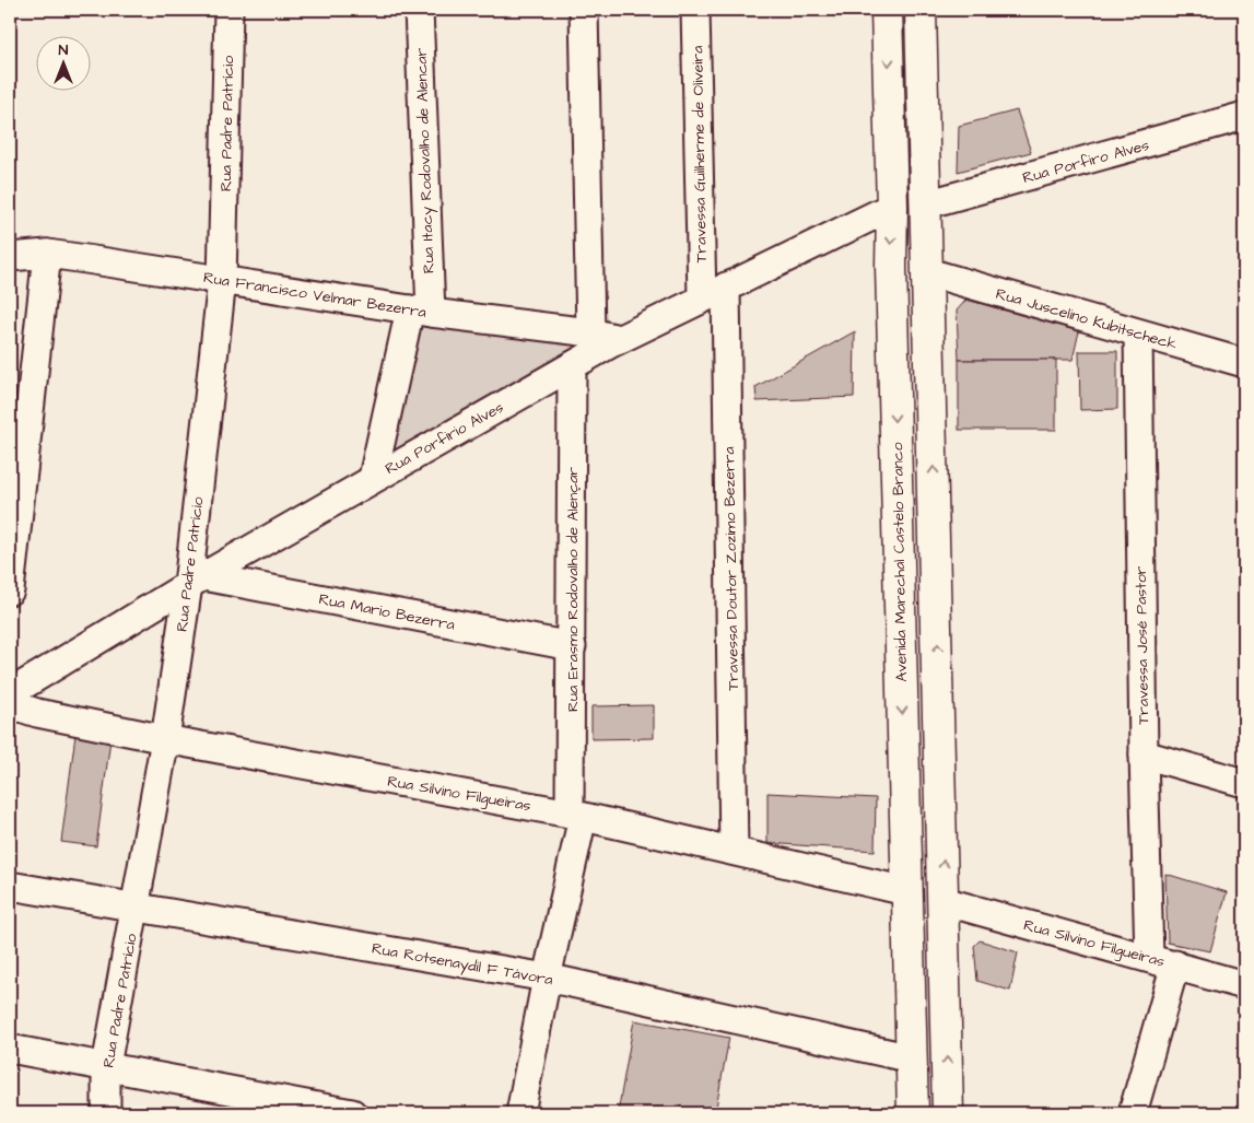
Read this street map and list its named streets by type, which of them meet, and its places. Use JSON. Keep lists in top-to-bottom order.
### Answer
{
  "streets": {
    "main road": ["Avenida Marechal Castelo Branco"],
    "street": [
      "Rua Padre Patrício",
      "Travessa Guilherme de Oliveira",
      "Rua Itacy Rodovalho de Alencar",
      "Rua Porfiro Alves",
      "Rua Francisco Velmar Bezerra",
      "Rua Juscelino Kubitscheck",
      "Rua Porfirio Alves",
      "Travessa Doutor Zozimo Bezerra",
      "Rua Erasmo Rodovalho de Alençar",
      "Rua Mario Bezerra",
      "Travessa José Pastor",
      "Rua Silvino Filgueiras",
      "Rua Rotsenaydil F Távora"
    ]
  },
  "crossings": [
    ["Rua Padre Patrício", "Rua Francisco Velmar Bezerra"],
    ["Rua Padre Patrício", "Rua Porfirio Alves"],
    ["Rua Padre Patrício", "Rua Mario Bezerra"],
    ["Rua Padre Patrício", "Rua Silvino Filgueiras"],
    ["Rua Padre Patrício", "Rua Rotsenaydil F Távora"],
    ["Travessa Guilherme de Oliveira", "Rua Porfirio Alves"],
    ["Travessa Guilherme de Oliveira", "Travessa Doutor Zozimo Bezerra"],
    ["Rua Itacy Rodovalho de Alencar", "Rua Francisco Velmar Bezerra"],
    ["Rua Itacy Rodovalho de Alencar", "Rua Porfirio Alves"],
    ["Rua Francisco Velmar Bezerra", "Rua Porfirio Alves"],
    ["Rua Juscelino Kubitscheck", "Travessa José Pastor"],
    ["Rua Porfirio Alves", "Avenida Marechal Castelo Branco"],
    ["Rua Porfirio Alves", "Travessa Doutor Zozimo Bezerra"],
    ["Rua Porfirio Alves", "Rua Erasmo Rodovalho de Alençar"],
    ["Rua Porfirio Alves", "Rua Mario Bezerra"],
    ["Avenida Marechal Castelo Branco", "Rua Silvino Filgueiras"],
    ["Avenida Marechal Castelo Branco", "Rua Rotsenaydil F Távora"],
    ["Travessa Doutor Zozimo Bezerra", "Rua Silvino Filgueiras"],
    ["Rua Erasmo Rodovalho de Alençar", "Rua Mario Bezerra"],
    ["Rua Erasmo Rodovalho de Alençar", "Rua Silvino Filgueiras"],
    ["Rua Erasmo Rodovalho de Alençar", "Rua Rotsenaydil F Távora"],
    ["Travessa José Pastor", "Rua Silvino Filgueiras"]
  ],
  "north": "top"
}
